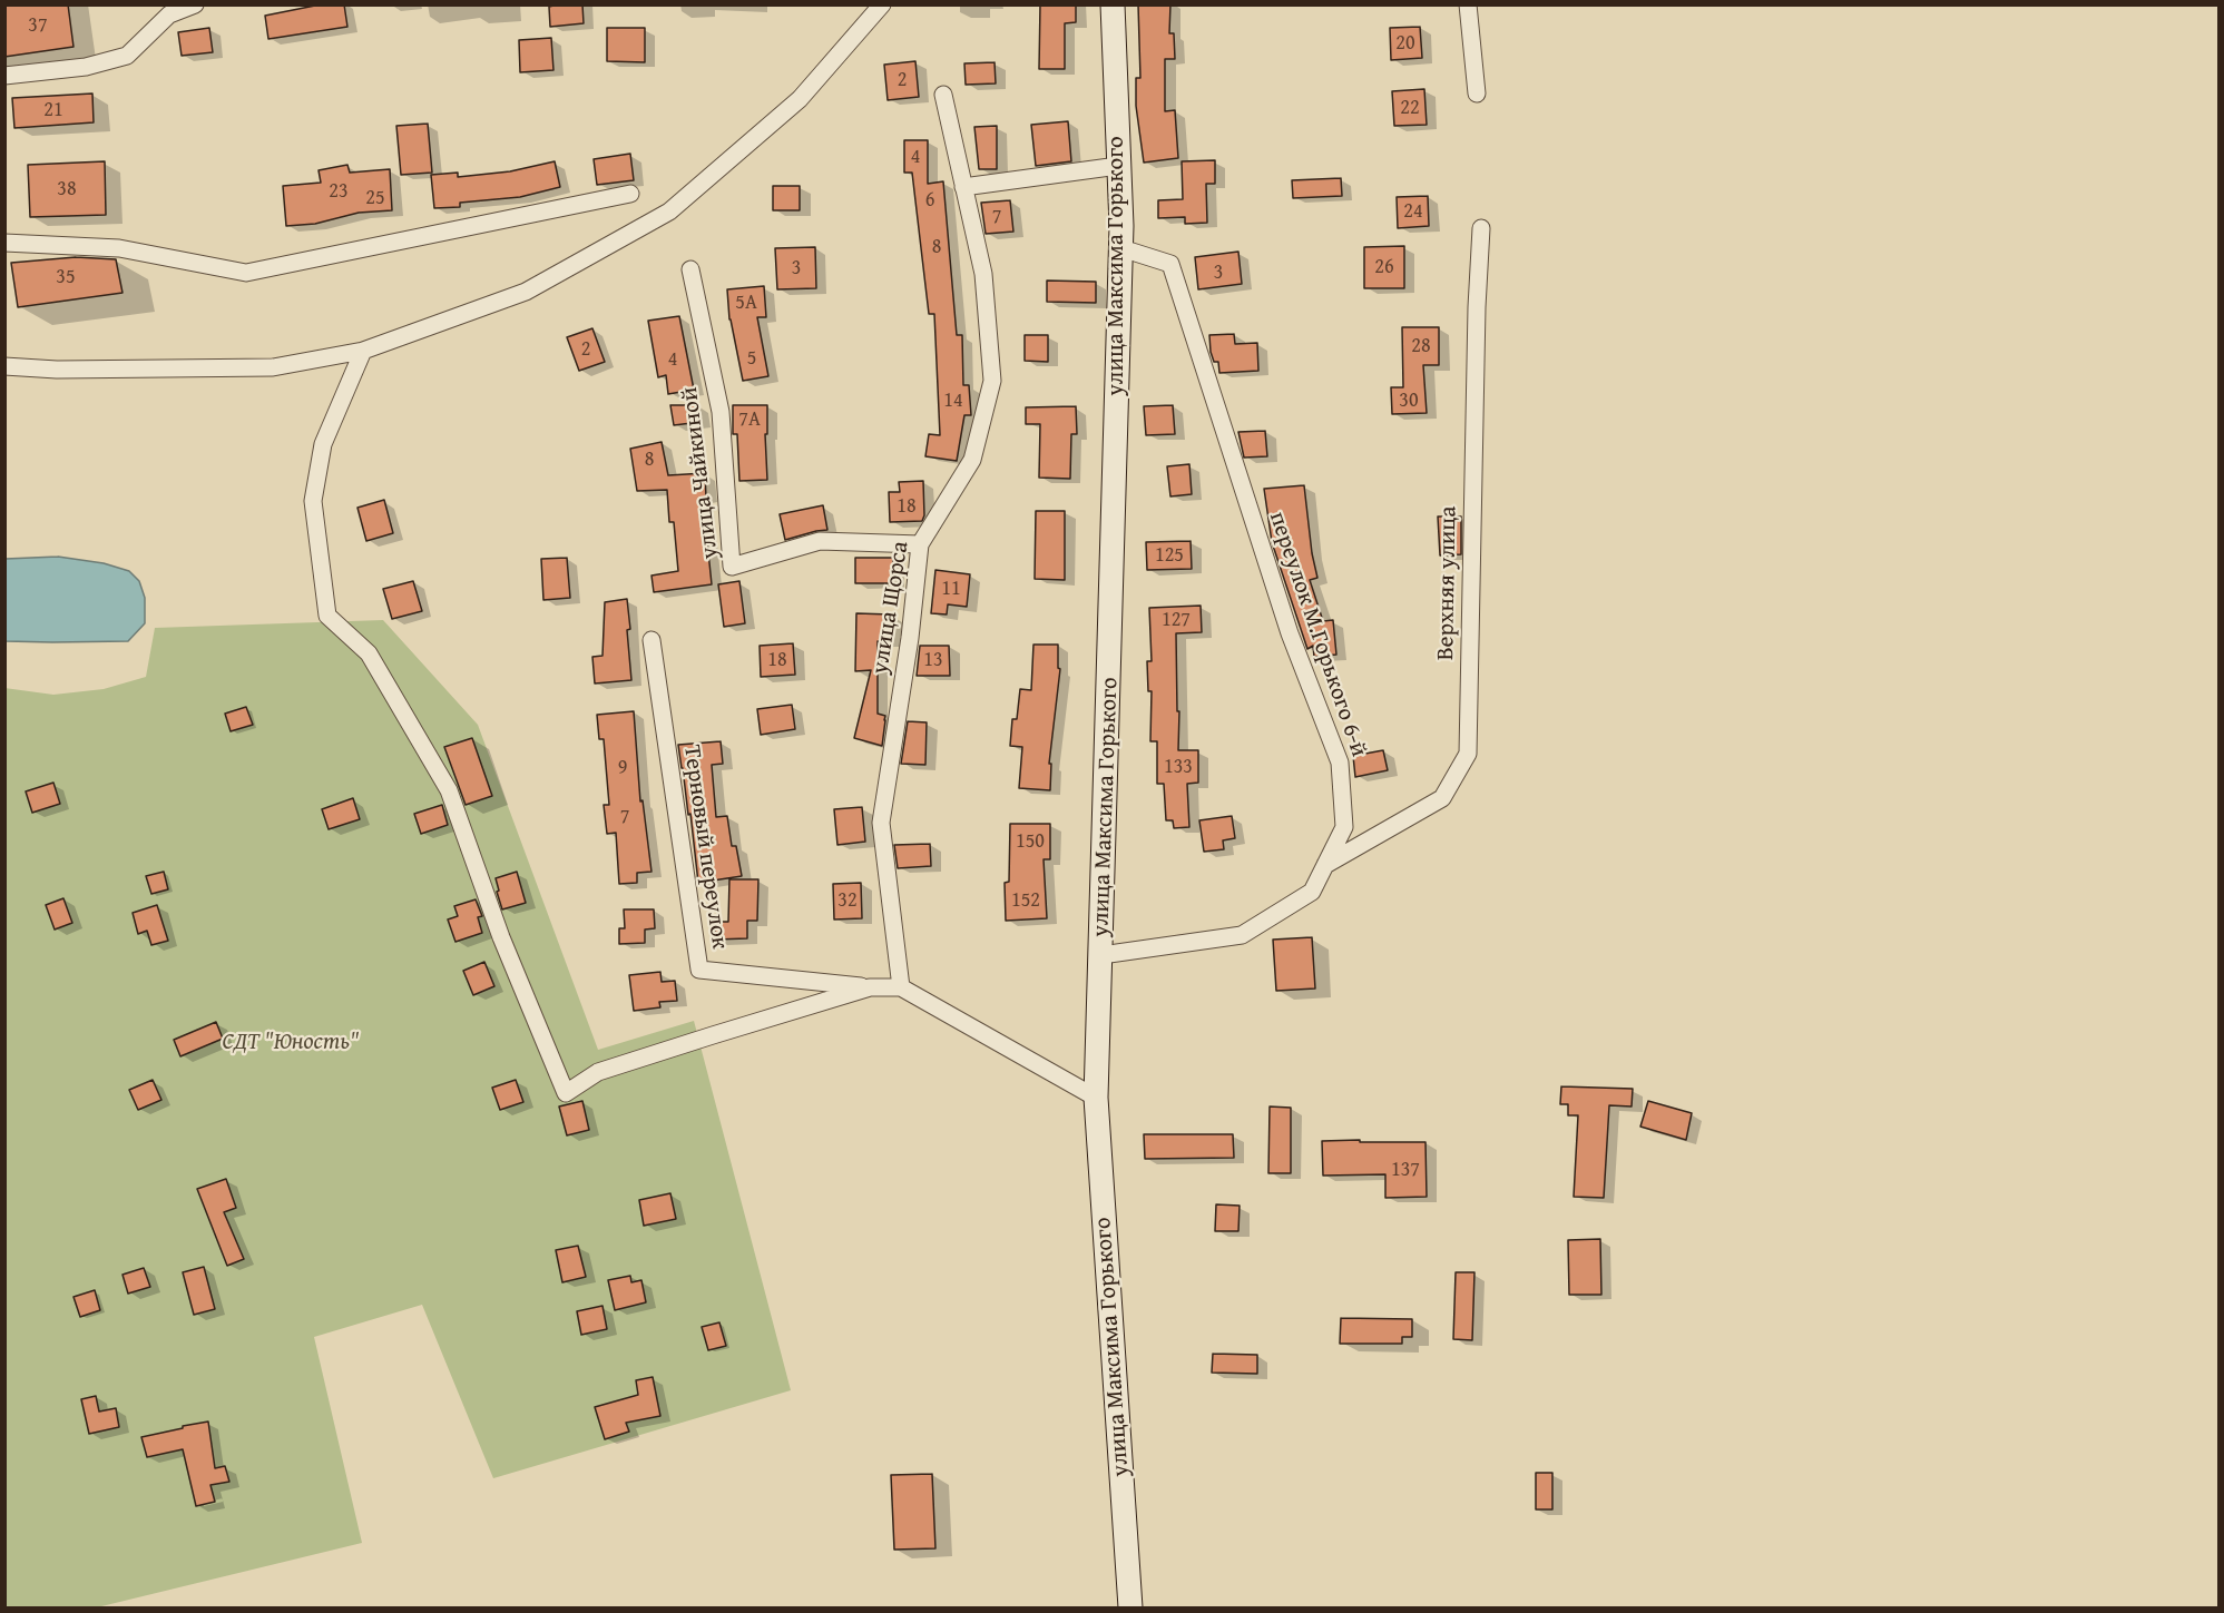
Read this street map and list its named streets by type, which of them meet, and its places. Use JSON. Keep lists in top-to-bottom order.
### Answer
{
  "streets": {
    "street": [
      "улица Максима Горького",
      "улица Чайкиной",
      "Верхняя улица",
      "улица Щорса",
      "переулок М.Горького 6-й",
      "Терновый переулок"
    ]
  },
  "crossings": [
    ["улица Максима Горького", "переулок М.Горького 6-й"],
    ["улица Чайкиной", "улица Щорса"],
    ["Верхняя улица", "переулок М.Горького 6-й"]
  ],
  "parks": ["СДТ \"Юность\""],
  "house_numbers": [
    "37",
    "20",
    "2",
    "22",
    "21",
    "4",
    "38",
    "23",
    "25",
    "6",
    "24",
    "7",
    "8",
    "26",
    "3",
    "3",
    "35",
    "5А",
    "28",
    "2",
    "5",
    "4",
    "14",
    "30",
    "7А",
    "8",
    "18",
    "125",
    "11",
    "127",
    "18",
    "13",
    "133",
    "9",
    "7",
    "150",
    "32",
    "152",
    "137"
  ]
}
